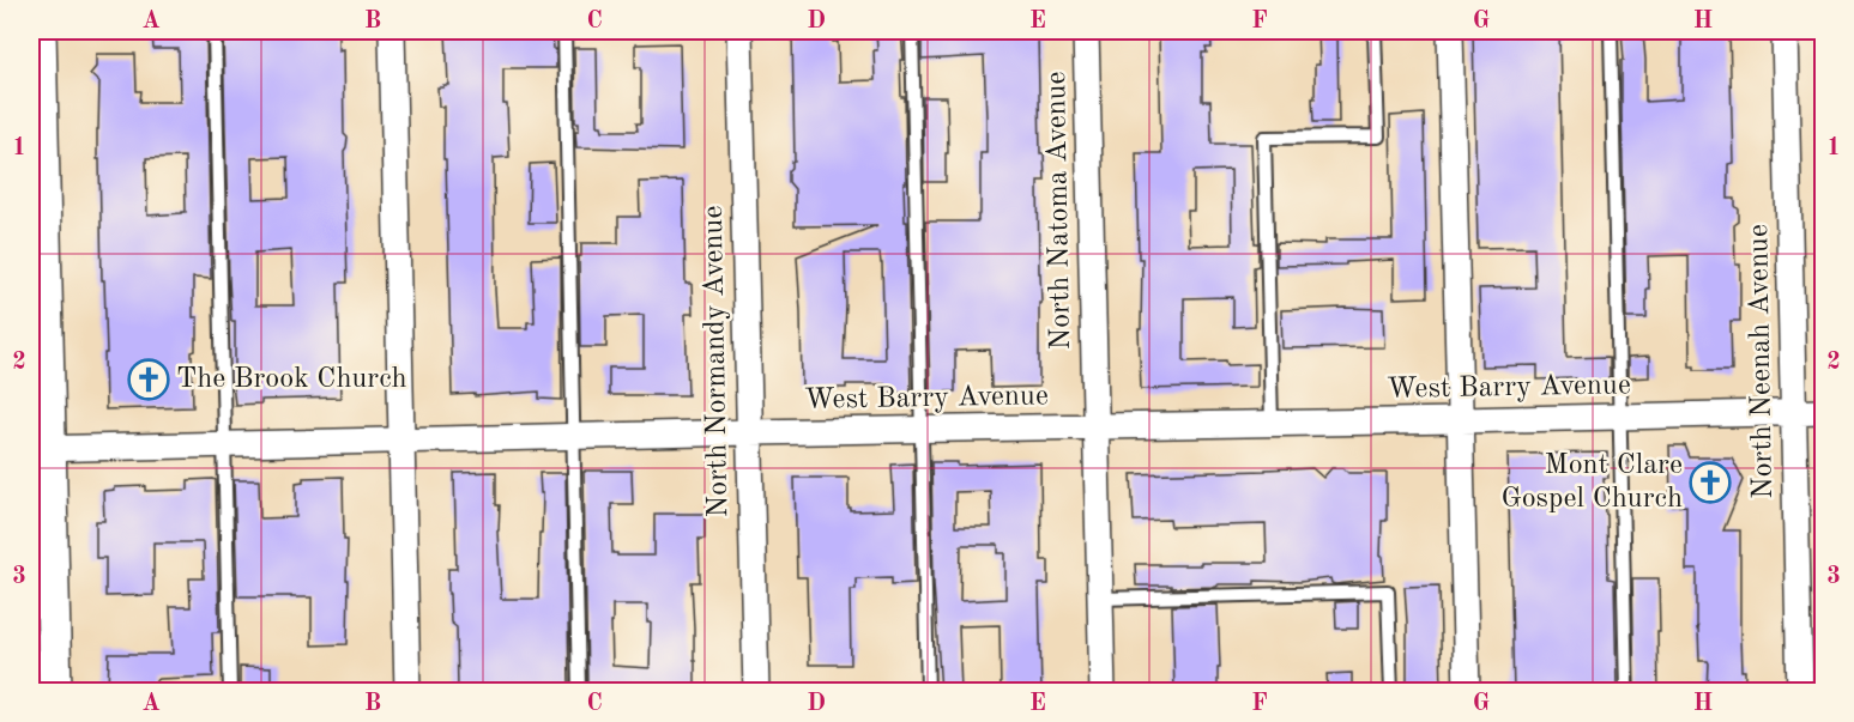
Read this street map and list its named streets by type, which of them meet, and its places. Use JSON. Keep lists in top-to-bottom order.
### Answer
{
  "streets": {
    "street": [
      "North Natoma Avenue",
      "North Normandy Avenue",
      "North Neenah Avenue",
      "West Barry Avenue"
    ]
  },
  "crossings": [
    ["North Natoma Avenue", "West Barry Avenue"],
    ["North Normandy Avenue", "West Barry Avenue"],
    ["North Neenah Avenue", "West Barry Avenue"]
  ],
  "places": {
    "church": ["The Brook Church", "Mont Clare Gospel Church"]
  },
  "grid": {
    "columns": [
      "A",
      "B",
      "C",
      "D",
      "E",
      "F",
      "G",
      "H"
    ],
    "rows": ["1", "2", "3"]
  }
}
